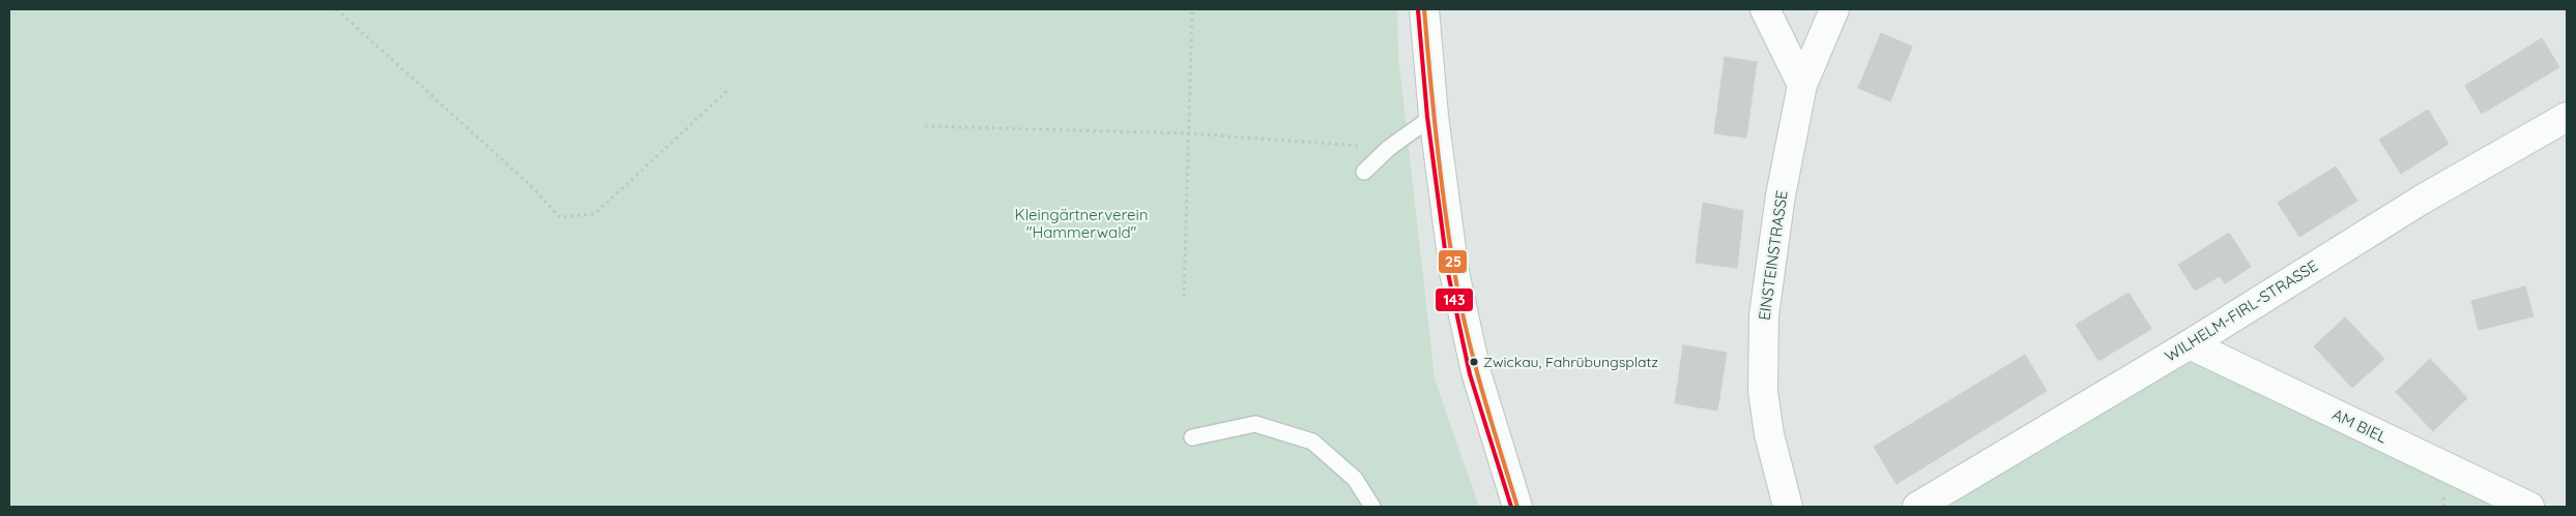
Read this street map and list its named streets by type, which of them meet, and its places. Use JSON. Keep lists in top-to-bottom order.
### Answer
{
  "streets": {
    "street": ["EINSTEINSTRASSE", "WILHELM-FIRL-STRASSE", "AM BIEL"]
  },
  "crossings": [
    ["WILHELM-FIRL-STRASSE", "AM BIEL"]
  ],
  "parks": ["Kleingärtnerverein \"Hammerwald\""],
  "places": ["Zwickau, Fahrübungsplatz"],
  "lines": ["transit line 25", "transit line 143"]
}
